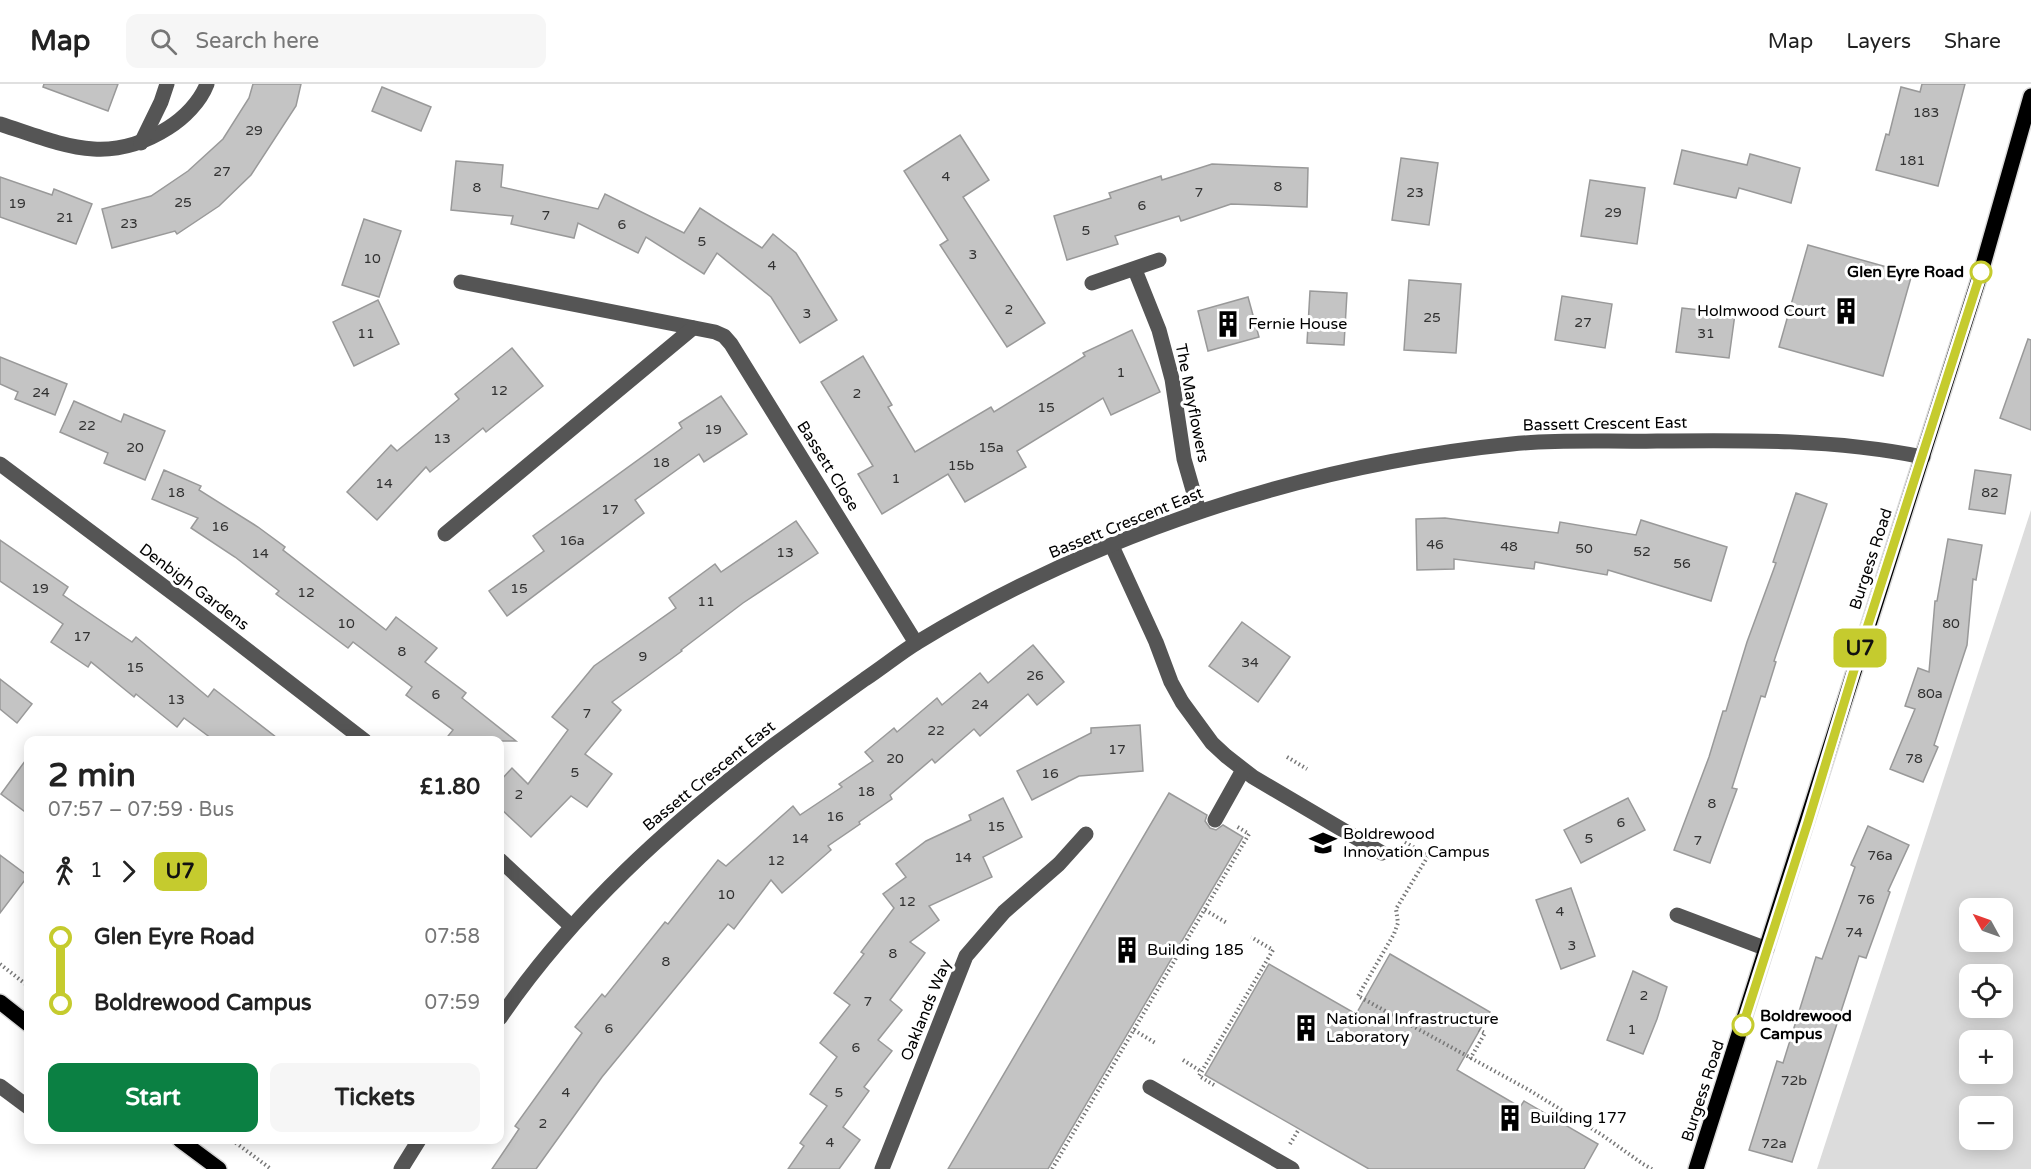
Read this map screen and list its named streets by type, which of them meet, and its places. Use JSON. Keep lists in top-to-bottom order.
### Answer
{
  "streets": {
    "main road": ["Burgess Road"],
    "street": [
      "The Mayflowers",
      "Bassett Crescent East",
      "Bassett Close",
      "Denbigh Gardens",
      "Oaklands Way"
    ]
  },
  "crossings": [
    ["The Mayflowers", "Bassett Crescent East"],
    ["Bassett Crescent East", "Bassett Close"],
    ["Bassett Crescent East", "Burgess Road"]
  ],
  "places": {
    "other": ["Glen Eyre Road", "Boldrewood Campus"],
    "building": [
      "Holmwood Court",
      "Fernie House",
      "Building 185",
      "National Infrastructure Laboratory",
      "Building 177"
    ],
    "school or university": ["Boldrewood Innovation Campus"]
  },
  "lines": ["bus line U7"],
  "house_numbers": [
    "183",
    "29",
    "181",
    "27",
    "4",
    "8",
    "8",
    "7",
    "23",
    "25",
    "19",
    "6",
    "29",
    "7",
    "21",
    "23",
    "6",
    "5",
    "5",
    "3",
    "10",
    "4",
    "2",
    "3",
    "25",
    "27",
    "11",
    "31",
    "1",
    "12",
    "24",
    "2",
    "15",
    "22",
    "19",
    "13",
    "20",
    "15a",
    "18",
    "15b",
    "1",
    "14",
    "18",
    "82",
    "17",
    "16",
    "16a",
    "46",
    "48",
    "50",
    "52",
    "13",
    "14",
    "56",
    "19",
    "15",
    "12",
    "11",
    "10",
    "80",
    "17",
    "8",
    "9",
    "34",
    "15",
    "26",
    "80a",
    "6",
    "13",
    "24",
    "7",
    "22",
    "17",
    "20",
    "78",
    "5",
    "16",
    "18",
    "2",
    "8",
    "16",
    "6",
    "15",
    "14",
    "5",
    "7",
    "76a",
    "14",
    "12",
    "10",
    "76",
    "12",
    "4",
    "74",
    "3",
    "8",
    "8",
    "2",
    "7",
    "6",
    "1",
    "6",
    "72b",
    "4",
    "5",
    "2",
    "4",
    "72a"
  ],
  "north": "top left",
  "page": {
    "header": "Map",
    "search": "Search here",
    "nav": ["Map", "Layers", "Share"],
    "on_map": "U7",
    "heading": ["2 min", "07:57 – 07:59 · Bus", "£1.80"],
    "legs": ["1", "U7"],
    "map_buttons": ["+", "−"],
    "list": [
      {
        "name": "Glen Eyre Road",
        "value": "07:58"
      },
      {
        "name": "Boldrewood Campus",
        "value": "07:59"
      }
    ],
    "buttons": ["Start", "Tickets"]
  }
}
